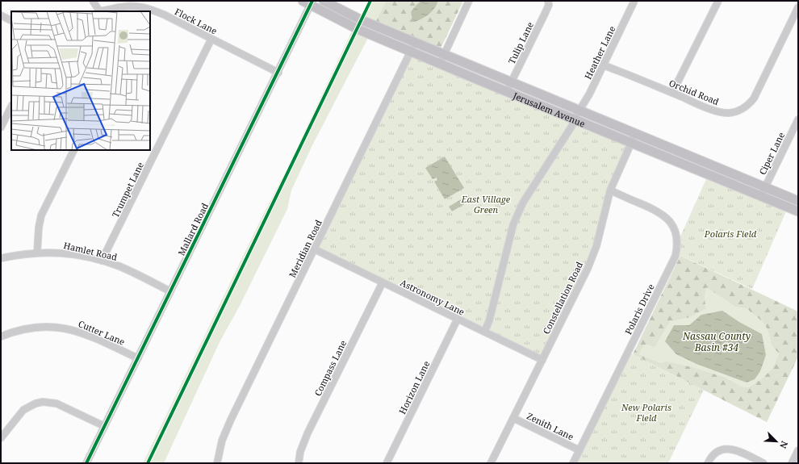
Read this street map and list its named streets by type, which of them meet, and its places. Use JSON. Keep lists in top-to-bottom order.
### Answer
{
  "streets": {
    "main road": ["Jerusalem Avenue"],
    "street": [
      "Flock Lane",
      "Tulip Lane",
      "Heather Lane",
      "Orchid Road",
      "Ciper Lane",
      "Trumpet Lane",
      "Mallard Road",
      "Meridian Road",
      "Hamlet Road",
      "Astronomy Lane",
      "Constellation Road",
      "Polaris Drive",
      "Cutter Lane",
      "Compass Lane",
      "Horizon Lane",
      "Zenith Lane"
    ]
  },
  "crossings": [
    ["Flock Lane", "Trumpet Lane"],
    ["Flock Lane", "Mallard Road"],
    ["Tulip Lane", "Jerusalem Avenue"],
    ["Heather Lane", "Orchid Road"],
    ["Heather Lane", "Jerusalem Avenue"],
    ["Jerusalem Avenue", "Ciper Lane"],
    ["Jerusalem Avenue", "Mallard Road"],
    ["Jerusalem Avenue", "Meridian Road"],
    ["Jerusalem Avenue", "Constellation Road"],
    ["Trumpet Lane", "Hamlet Road"],
    ["Mallard Road", "Hamlet Road"],
    ["Mallard Road", "Cutter Lane"],
    ["Meridian Road", "Astronomy Lane"],
    ["Astronomy Lane", "Constellation Road"],
    ["Astronomy Lane", "Compass Lane"],
    ["Astronomy Lane", "Horizon Lane"],
    ["Constellation Road", "Polaris Drive"],
    ["Constellation Road", "Zenith Lane"],
    ["Polaris Drive", "Zenith Lane"]
  ],
  "water": ["Nassau County Basin #34"],
  "parks": ["East Village Green", "Polaris Field", "New Polaris Field"],
  "north": "bottom right"
}
